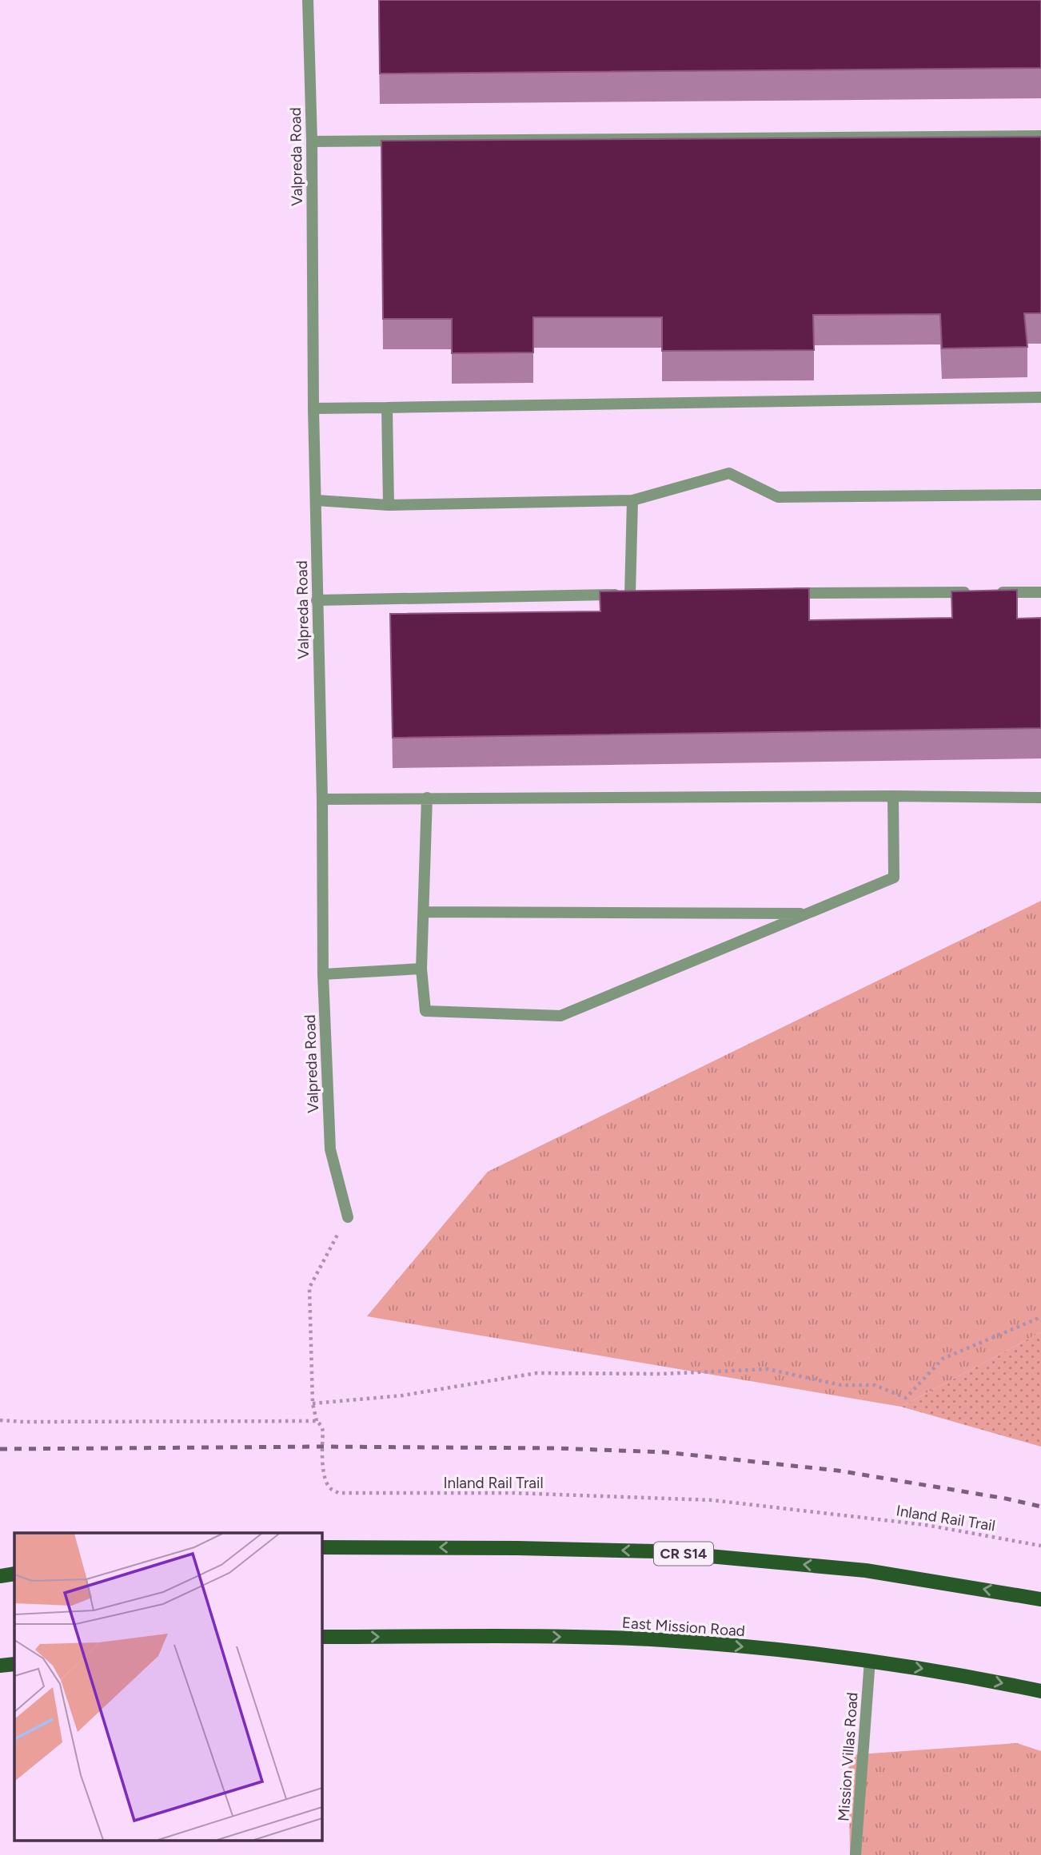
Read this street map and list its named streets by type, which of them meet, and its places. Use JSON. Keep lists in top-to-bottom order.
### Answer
{
  "streets": {
    "main road": ["CR S14", "East Mission Road"],
    "street": ["Valpreda Road", "Mission Villas Road"],
    "path": ["Inland Rail Trail"]
  },
  "crossings": [
    ["East Mission Road", "Mission Villas Road"]
  ]
}
